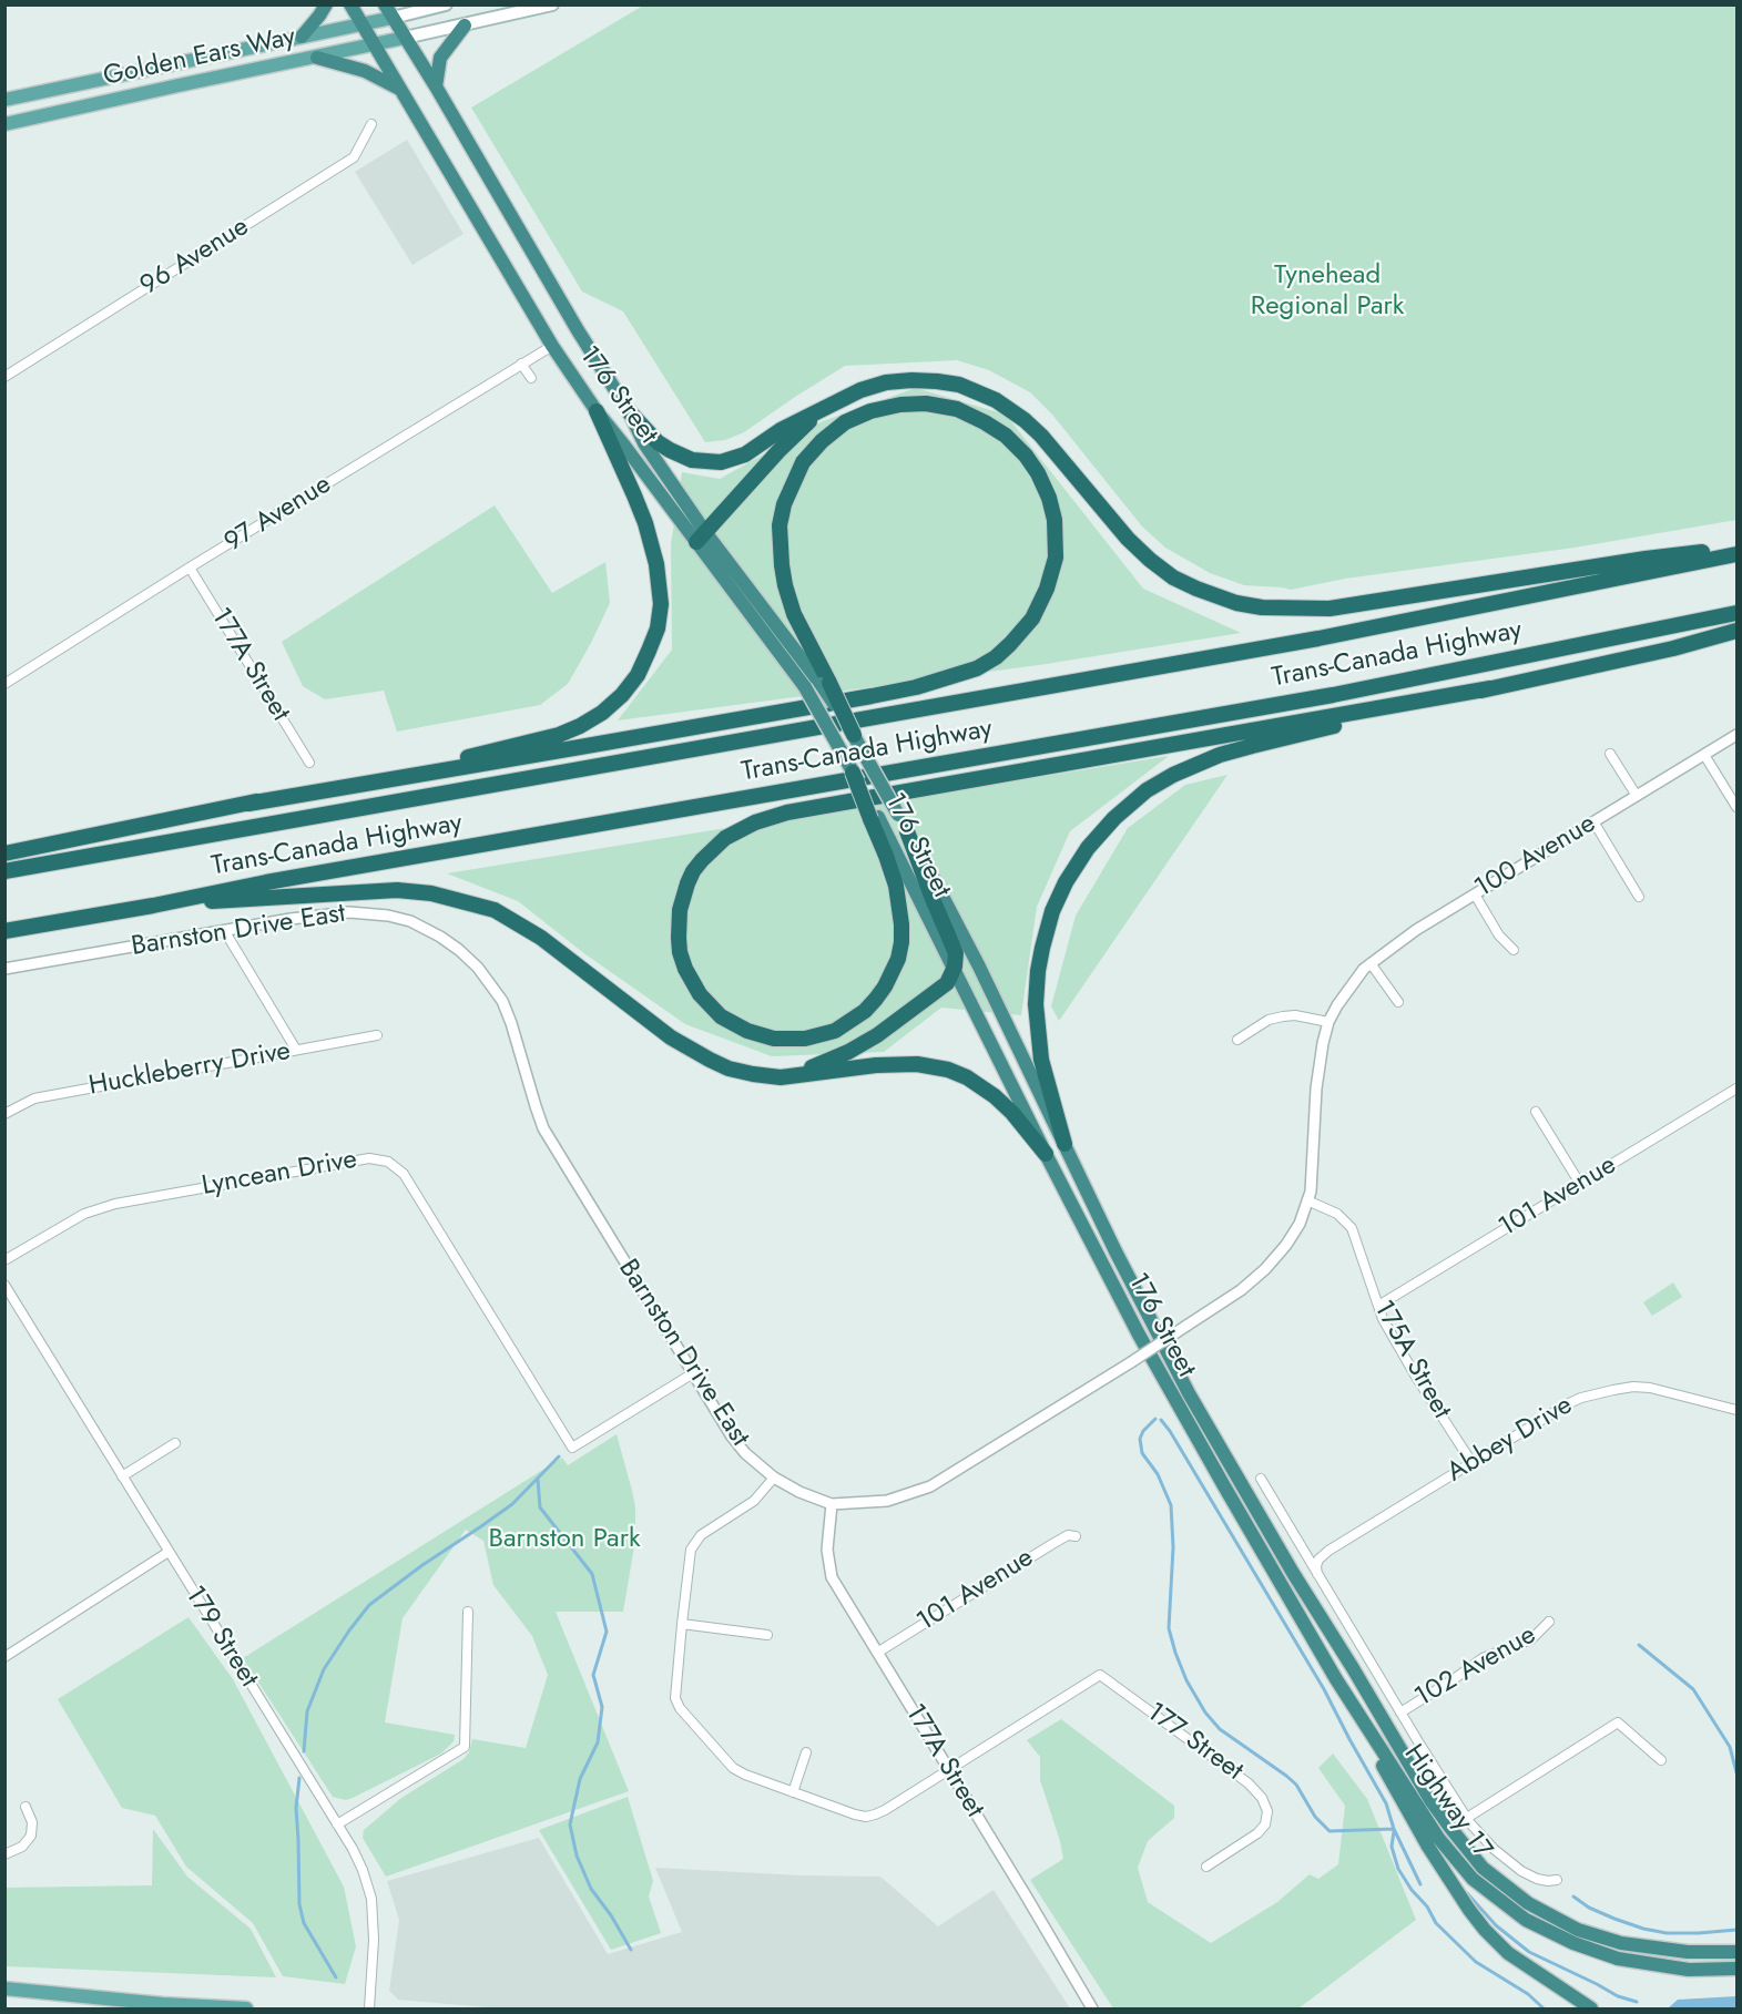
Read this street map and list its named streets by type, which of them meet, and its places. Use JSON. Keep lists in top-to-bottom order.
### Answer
{
  "streets": {
    "highway": ["176 Street", "Trans-Canada Highway", "Highway 17"],
    "main road": ["Golden Ears Way"],
    "street": [
      "96 Avenue",
      "97 Avenue",
      "177A Street",
      "100 Avenue",
      "Barnston Drive East",
      "Huckleberry Drive",
      "Lyncean Drive",
      "101 Avenue",
      "175A Street",
      "Abbey Drive",
      "179 Street",
      "102 Avenue",
      "177 Street"
    ]
  },
  "crossings": [
    ["Golden Ears Way", "176 Street"],
    ["176 Street", "97 Avenue"],
    ["176 Street", "Highway 17"],
    ["97 Avenue", "177A Street"],
    ["177A Street", "Barnston Drive East"],
    ["177A Street", "101 Avenue"],
    ["177A Street", "177 Street"],
    ["100 Avenue", "Barnston Drive East"],
    ["Barnston Drive East", "Lyncean Drive"],
    ["Barnston Drive East", "175A Street"],
    ["101 Avenue", "175A Street"],
    ["175A Street", "Abbey Drive"]
  ],
  "parks": ["Tynehead Regional Park", "Barnston Park"]
}
